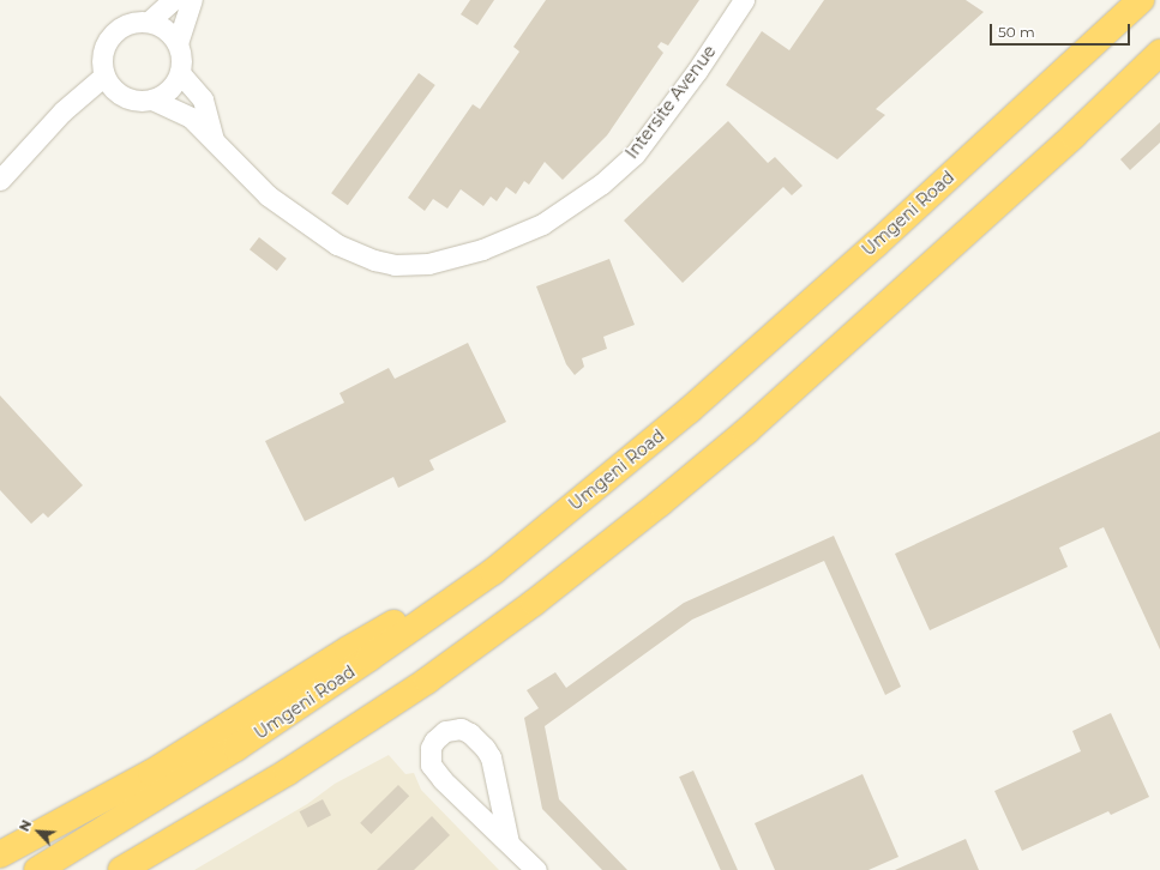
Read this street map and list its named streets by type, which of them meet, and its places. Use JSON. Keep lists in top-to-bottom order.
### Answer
{
  "streets": {
    "highway": ["Umgeni Road"],
    "street": ["Intersite Avenue"]
  },
  "scale_bar": "50 m",
  "north": "top left"
}
